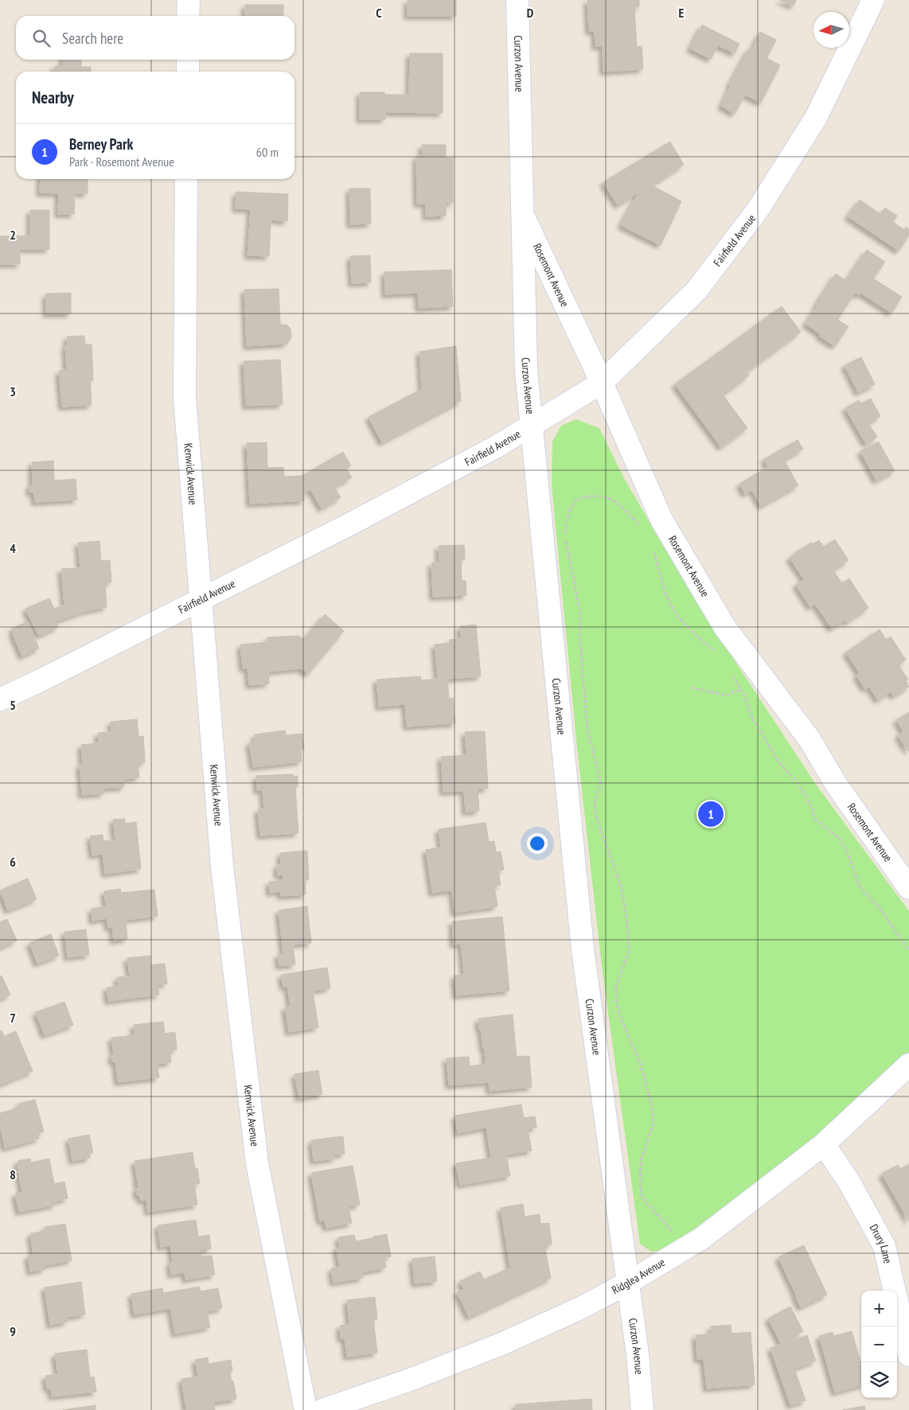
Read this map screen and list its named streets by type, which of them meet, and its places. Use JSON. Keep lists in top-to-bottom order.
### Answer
{
  "streets": {
    "street": [
      "Curzon Avenue",
      "Fairfield Avenue",
      "Rosemont Avenue",
      "Kenwick Avenue",
      "Drury Lane",
      "Ridglea Avenue"
    ]
  },
  "crossings": [
    ["Curzon Avenue", "Fairfield Avenue"],
    ["Curzon Avenue", "Rosemont Avenue"],
    ["Curzon Avenue", "Ridglea Avenue"],
    ["Fairfield Avenue", "Rosemont Avenue"],
    ["Fairfield Avenue", "Kenwick Avenue"],
    ["Drury Lane", "Ridglea Avenue"]
  ],
  "north": "left",
  "page": {
    "search": "Search here",
    "heading": "Nearby",
    "list": [
      {
        "mark": "1",
        "name": "Berney Park",
        "note": "Park · Rosemont Avenue",
        "value": "60 m"
      }
    ],
    "pins": "1",
    "map_buttons": ["+", "−"]
  },
  "grid": {
    "columns": ["C", "D", "E"],
    "rows": [
      "2",
      "3",
      "4",
      "5",
      "6",
      "7",
      "8",
      "9"
    ]
  }
}
